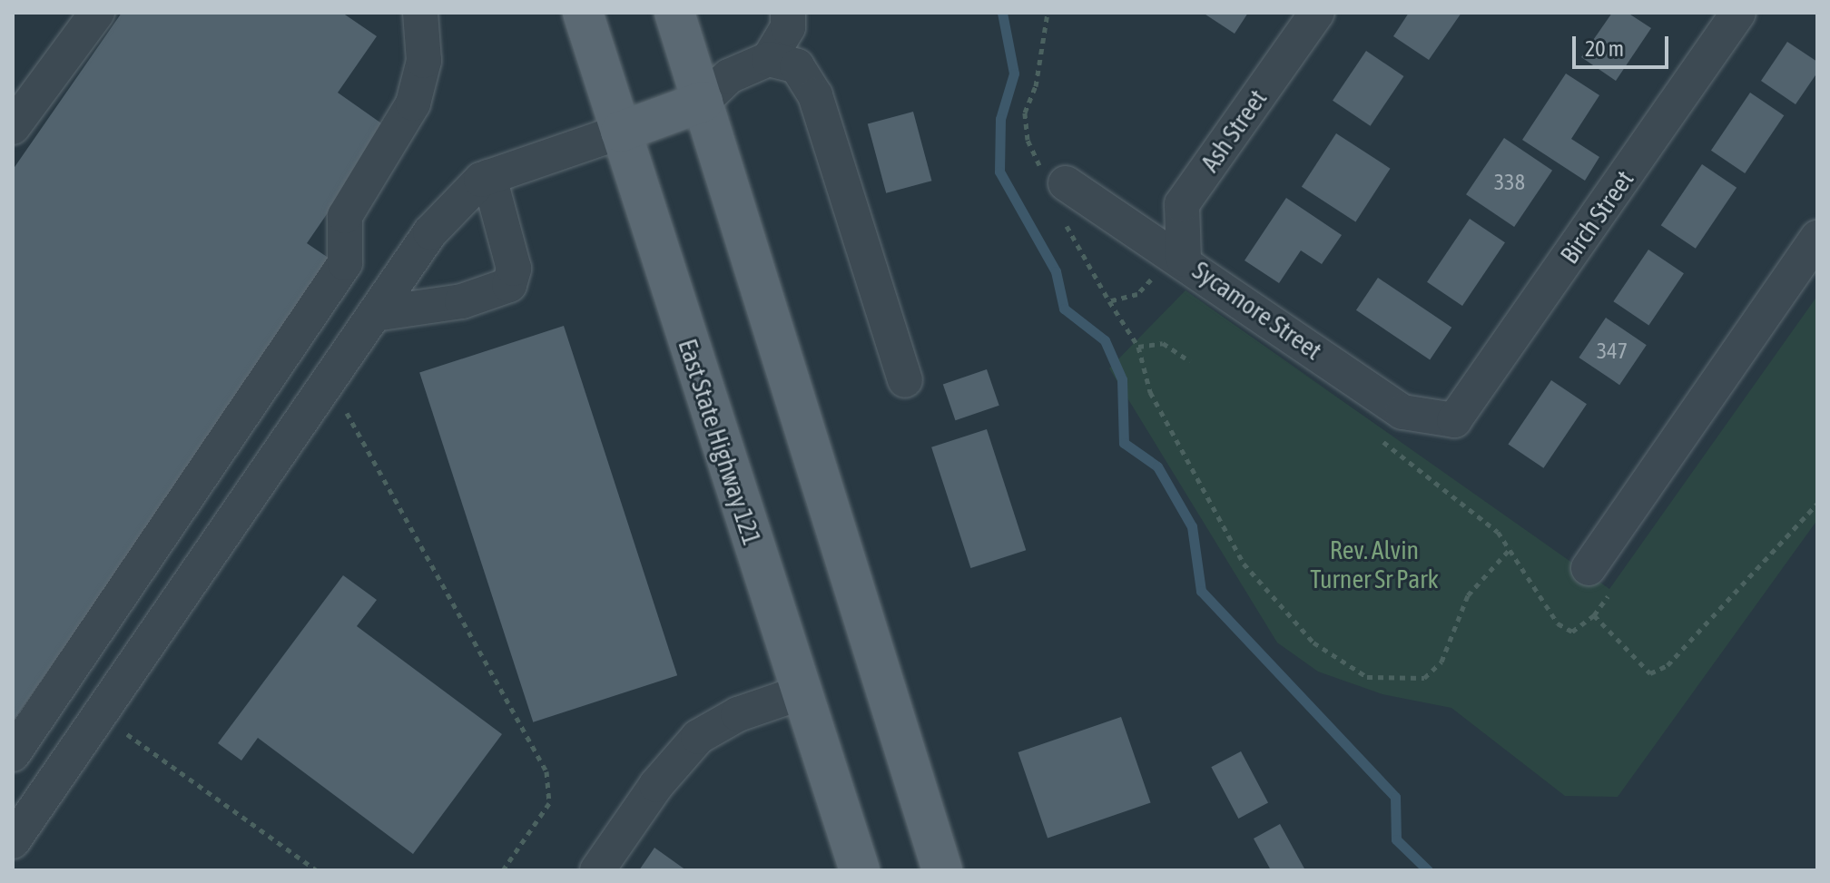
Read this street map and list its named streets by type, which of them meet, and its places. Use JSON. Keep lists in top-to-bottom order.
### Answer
{
  "streets": {
    "main road": ["East State Highway 121"],
    "street": ["Ash Street", "Birch Street", "Sycamore Street"]
  },
  "crossings": [
    ["Ash Street", "Sycamore Street"],
    ["Birch Street", "Sycamore Street"]
  ],
  "parks": ["Rev. Alvin Turner Sr Park"],
  "house_numbers": ["338", "347"],
  "scale_bar": "20 m"
}
